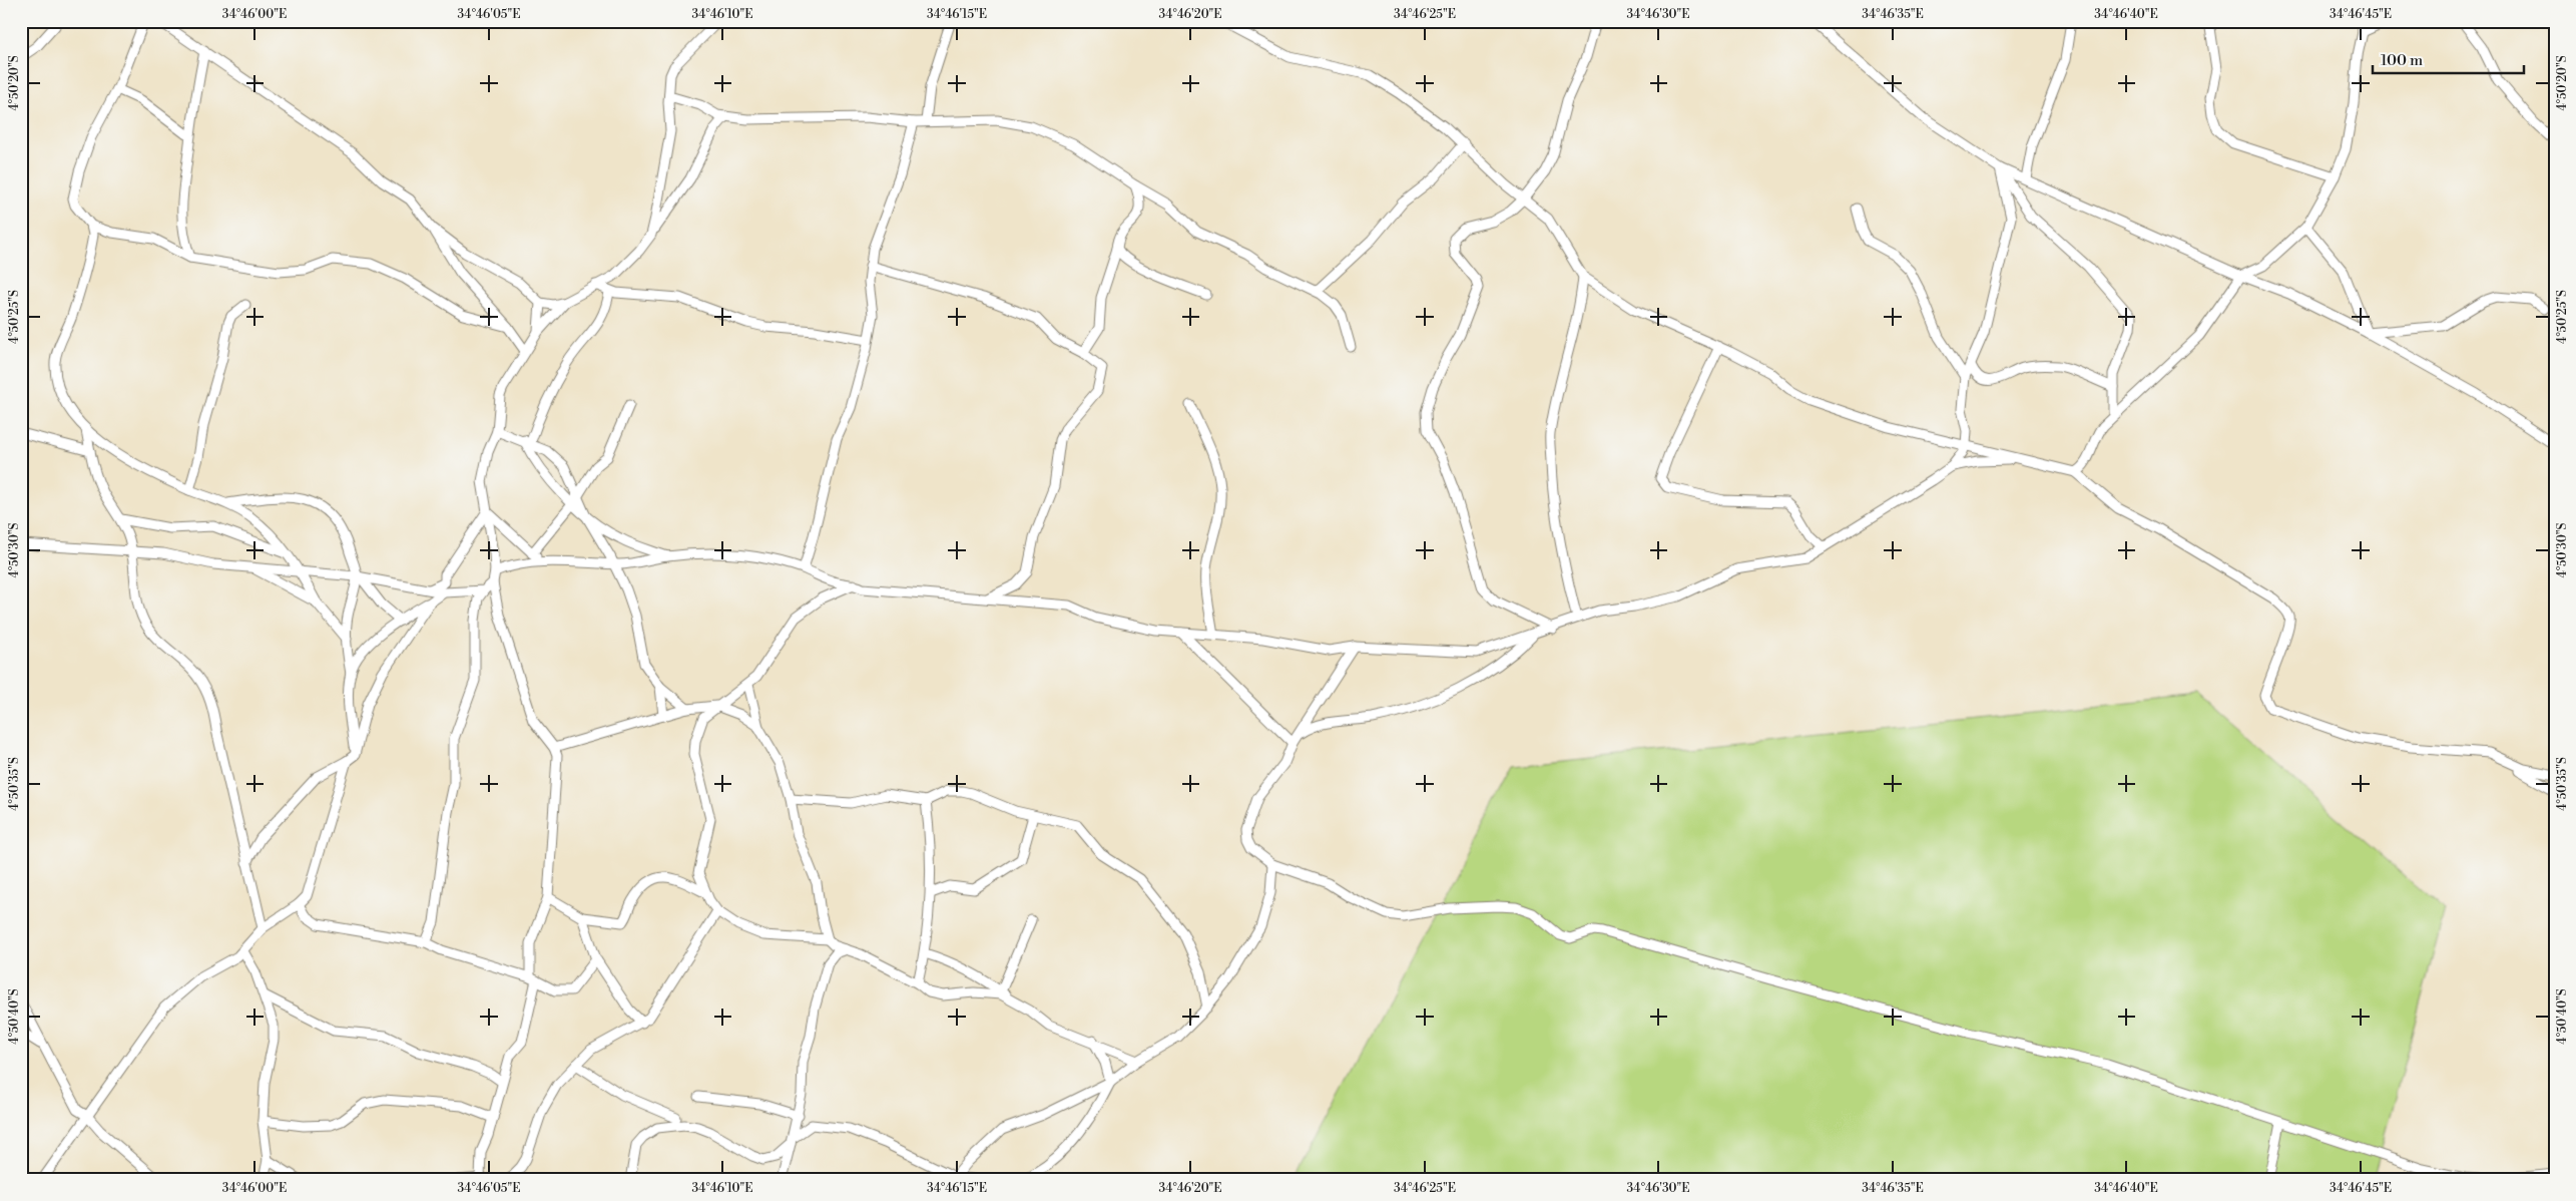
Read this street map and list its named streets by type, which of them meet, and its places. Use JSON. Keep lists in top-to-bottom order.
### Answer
{
  "scale_bar": "100 m",
  "coordinates": [
    "34°46'00\"E",
    "34°46'05\"E",
    "34°46'10\"E",
    "34°46'15\"E",
    "34°46'20\"E",
    "34°46'25\"E",
    "34°46'30\"E",
    "34°46'35\"E",
    "34°46'40\"E",
    "34°46'45\"E",
    "4°50'20\"S",
    "4°50'25\"S",
    "4°50'30\"S",
    "4°50'35\"S",
    "4°50'40\"S"
  ]
}
